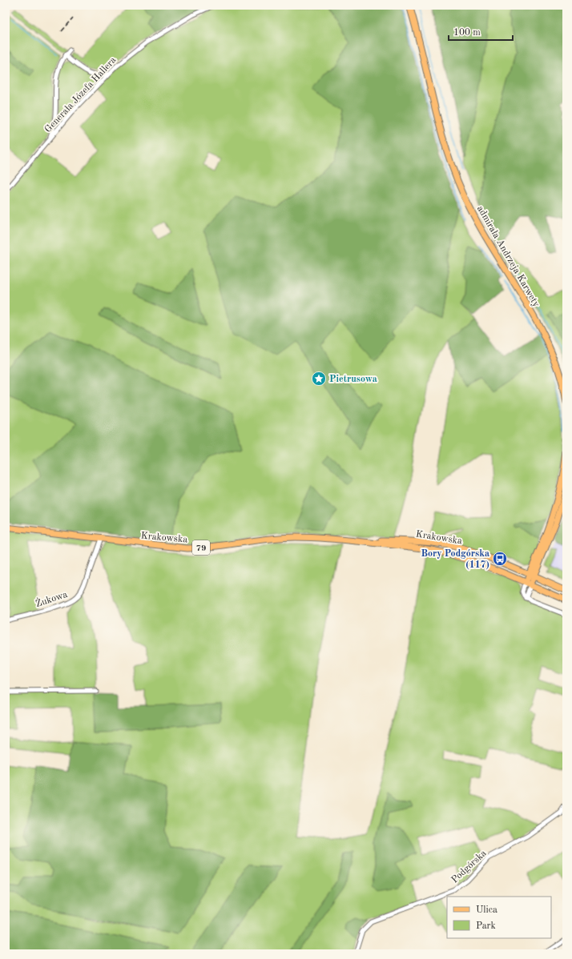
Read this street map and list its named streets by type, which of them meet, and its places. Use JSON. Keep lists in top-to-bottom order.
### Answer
{
  "streets": {
    "main road": ["admirała Andrzeja Karwety", "Krakowska", "79"],
    "street": ["Generała Józefa Hallera", "Żukowa", "Podgórska"]
  },
  "crossings": [
    ["Krakowska", "Żukowa"]
  ],
  "places": {
    "place": ["Pietrusowa"],
    "bus stop": ["Bory Podgórska (117)"]
  },
  "legend": ["Ulica", "Park"],
  "scale_bar": "100 m"
}
